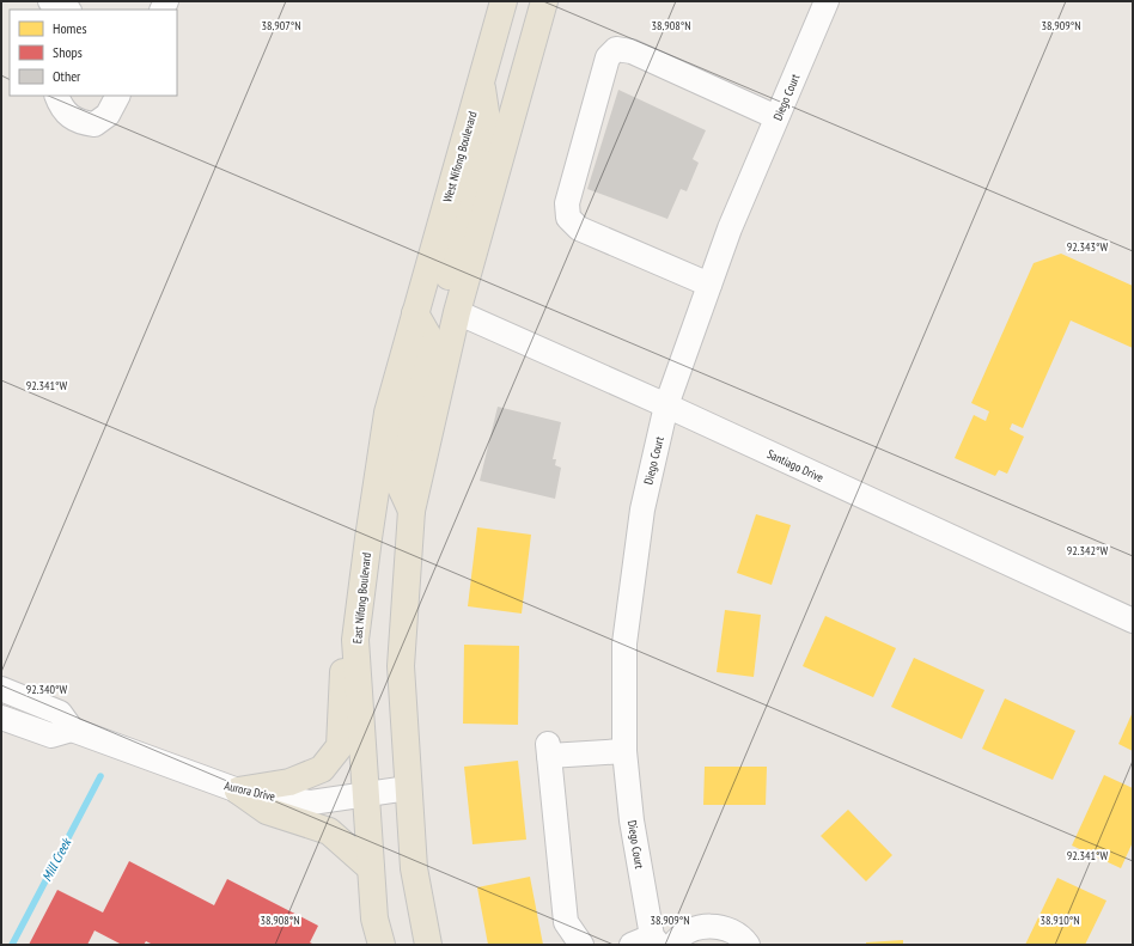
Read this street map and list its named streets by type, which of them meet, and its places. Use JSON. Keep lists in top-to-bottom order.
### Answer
{
  "streets": {
    "main road": ["West Nifong Boulevard", "East Nifong Boulevard"],
    "street": ["Diego Court", "Santiago Drive", "Aurora Drive"]
  },
  "crossings": [
    ["Diego Court", "Santiago Drive"],
    ["West Nifong Boulevard", "East Nifong Boulevard"],
    ["East Nifong Boulevard", "Aurora Drive"]
  ],
  "water": ["Mill Creek"],
  "legend": ["Homes", "Shops", "Other"],
  "coordinates": [
    "38.907°N",
    "38.908°N",
    "38.909°N",
    "92.343°W",
    "92.341°W",
    "92.342°W",
    "92.340°W",
    "38.910°N"
  ]
}
